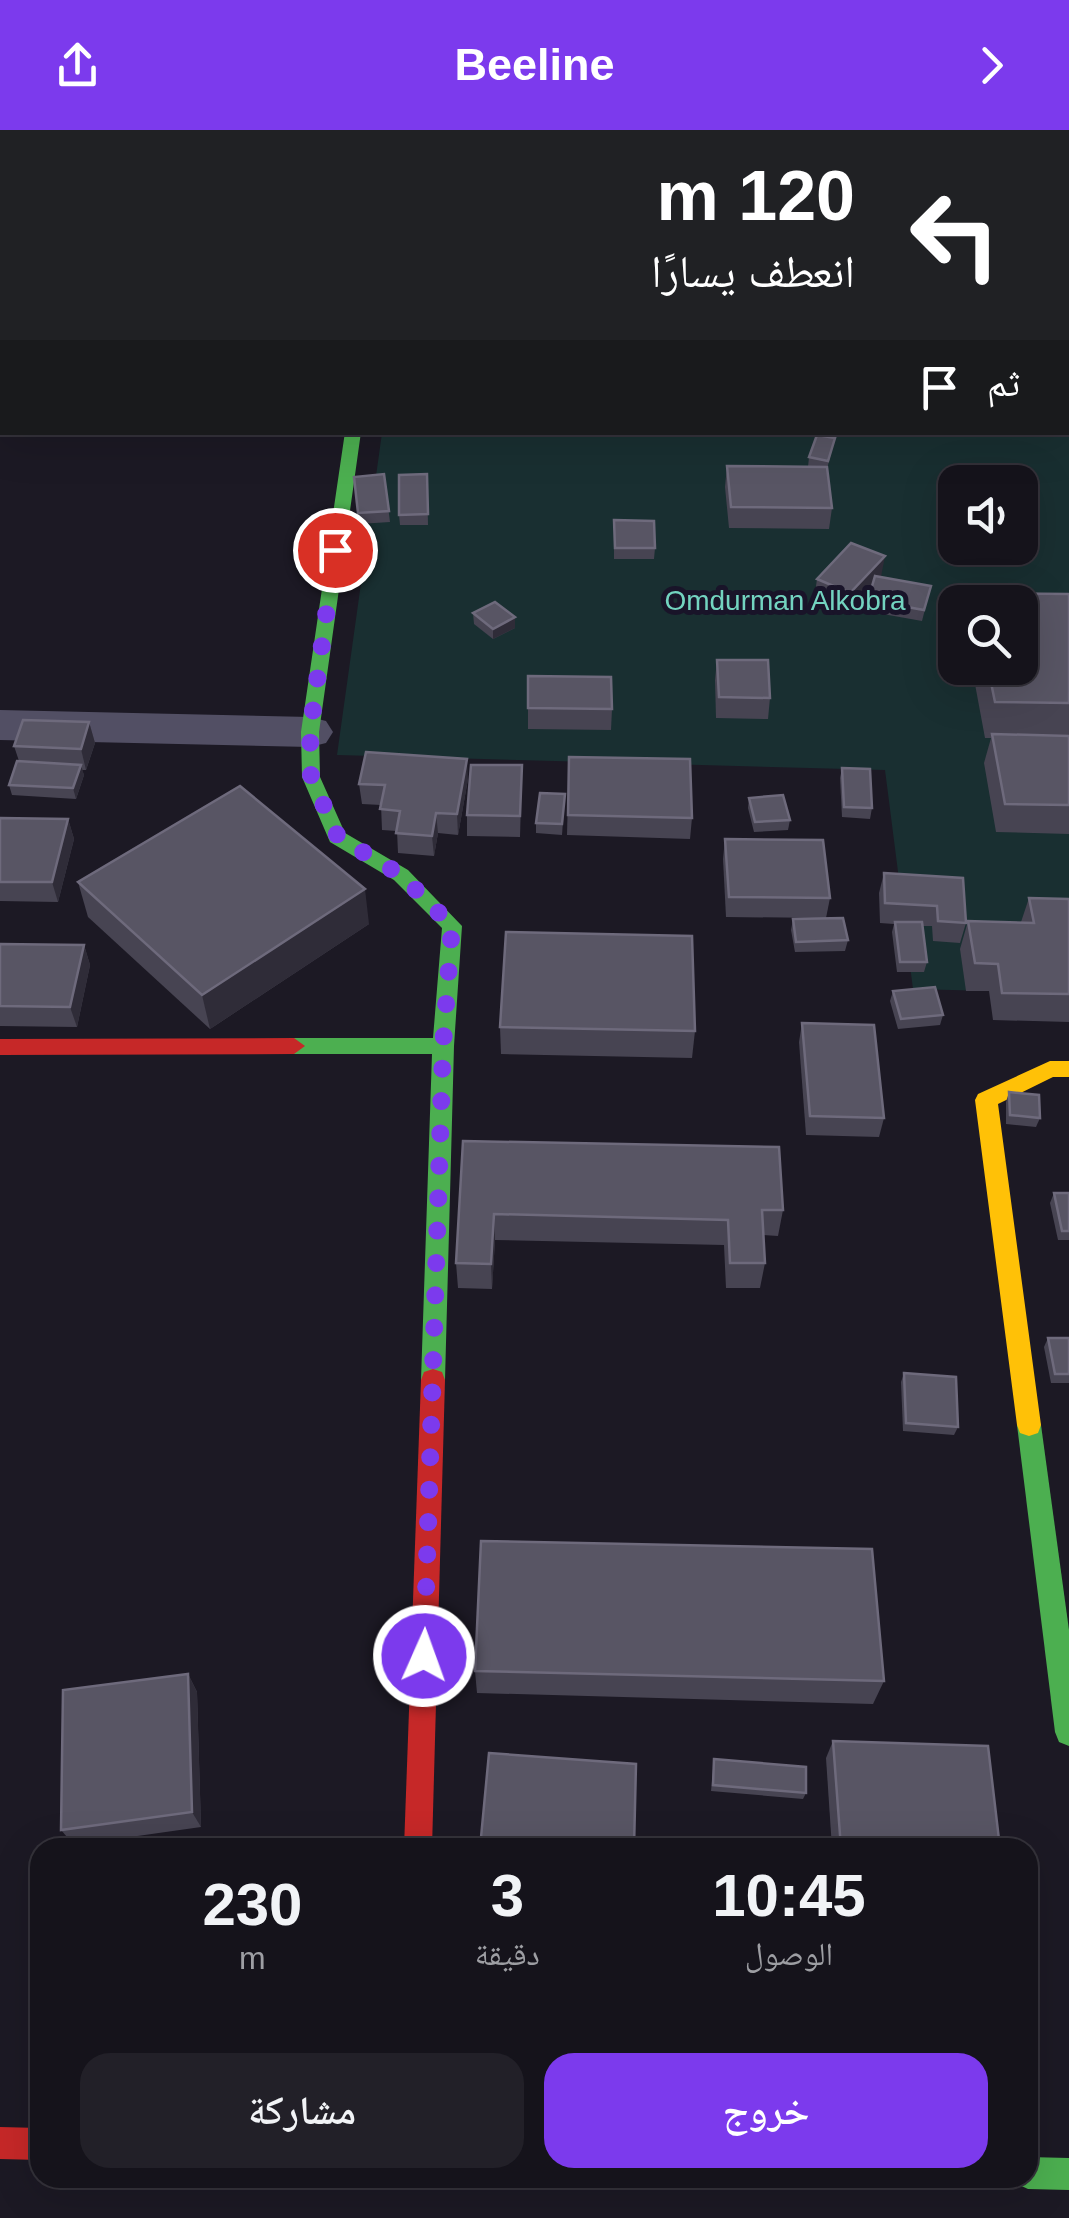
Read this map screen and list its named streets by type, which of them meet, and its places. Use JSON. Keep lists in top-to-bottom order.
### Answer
{
  "parks": ["Omdurman Alkobra"],
  "page": {
    "header": "Beeline",
    "turn": ["120 m", "انعطف يسارًا"],
    "then": "ثم",
    "eta": [
      "10:45",
      "الوصول",
      "3",
      "دقيقة",
      "230",
      "m"
    ],
    "buttons": ["خروج", "مشاركة"]
  }
}
